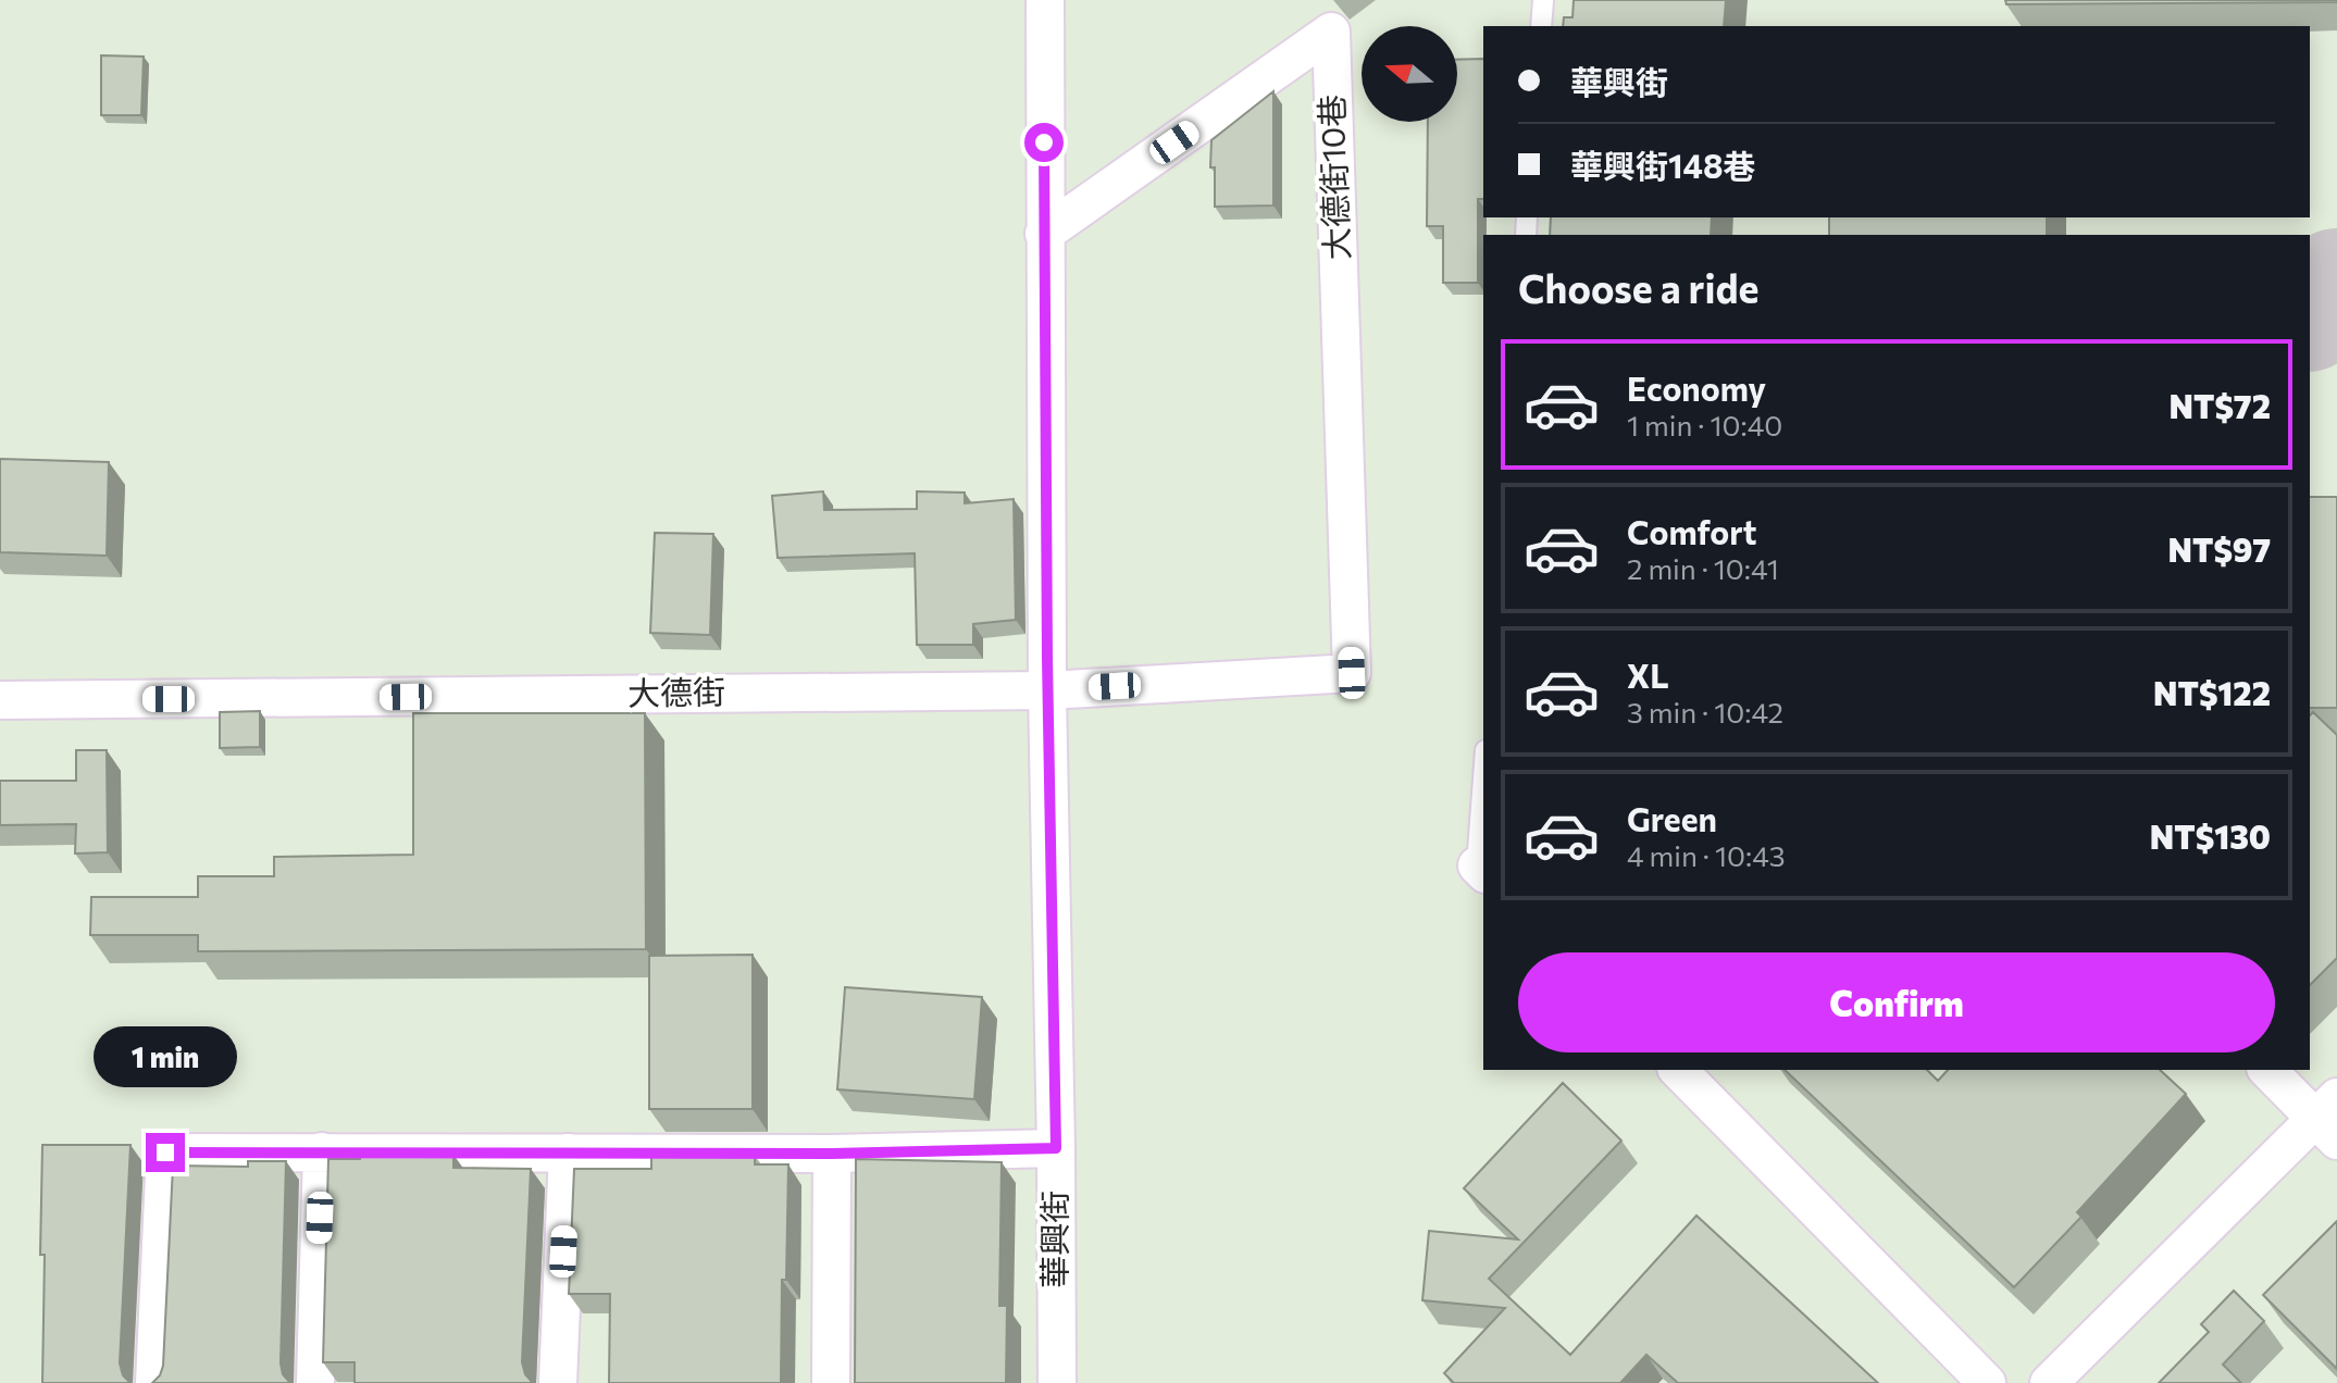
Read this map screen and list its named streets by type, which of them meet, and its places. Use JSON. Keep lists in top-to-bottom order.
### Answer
{
  "streets": {
    "street": ["大德街10巷", "大德街", "華興街"]
  },
  "crossings": [
    ["大德街10巷", "大德街"],
    ["大德街10巷", "華興街"],
    ["大德街", "華興街"]
  ],
  "north": "left",
  "page": {
    "banner": ["華興街", "華興街148巷"],
    "heading": "Choose a ride",
    "list": [
      {
        "name": "Economy",
        "note": "1 min · 10:40",
        "value": "NT$72"
      },
      {
        "name": "Comfort",
        "note": "2 min · 10:41",
        "value": "NT$97"
      },
      {
        "name": "XL",
        "note": "3 min · 10:42",
        "value": "NT$122"
      },
      {
        "name": "Green",
        "note": "4 min · 10:43",
        "value": "NT$130"
      }
    ],
    "buttons": "Confirm",
    "bubble": "1 min"
  }
}
